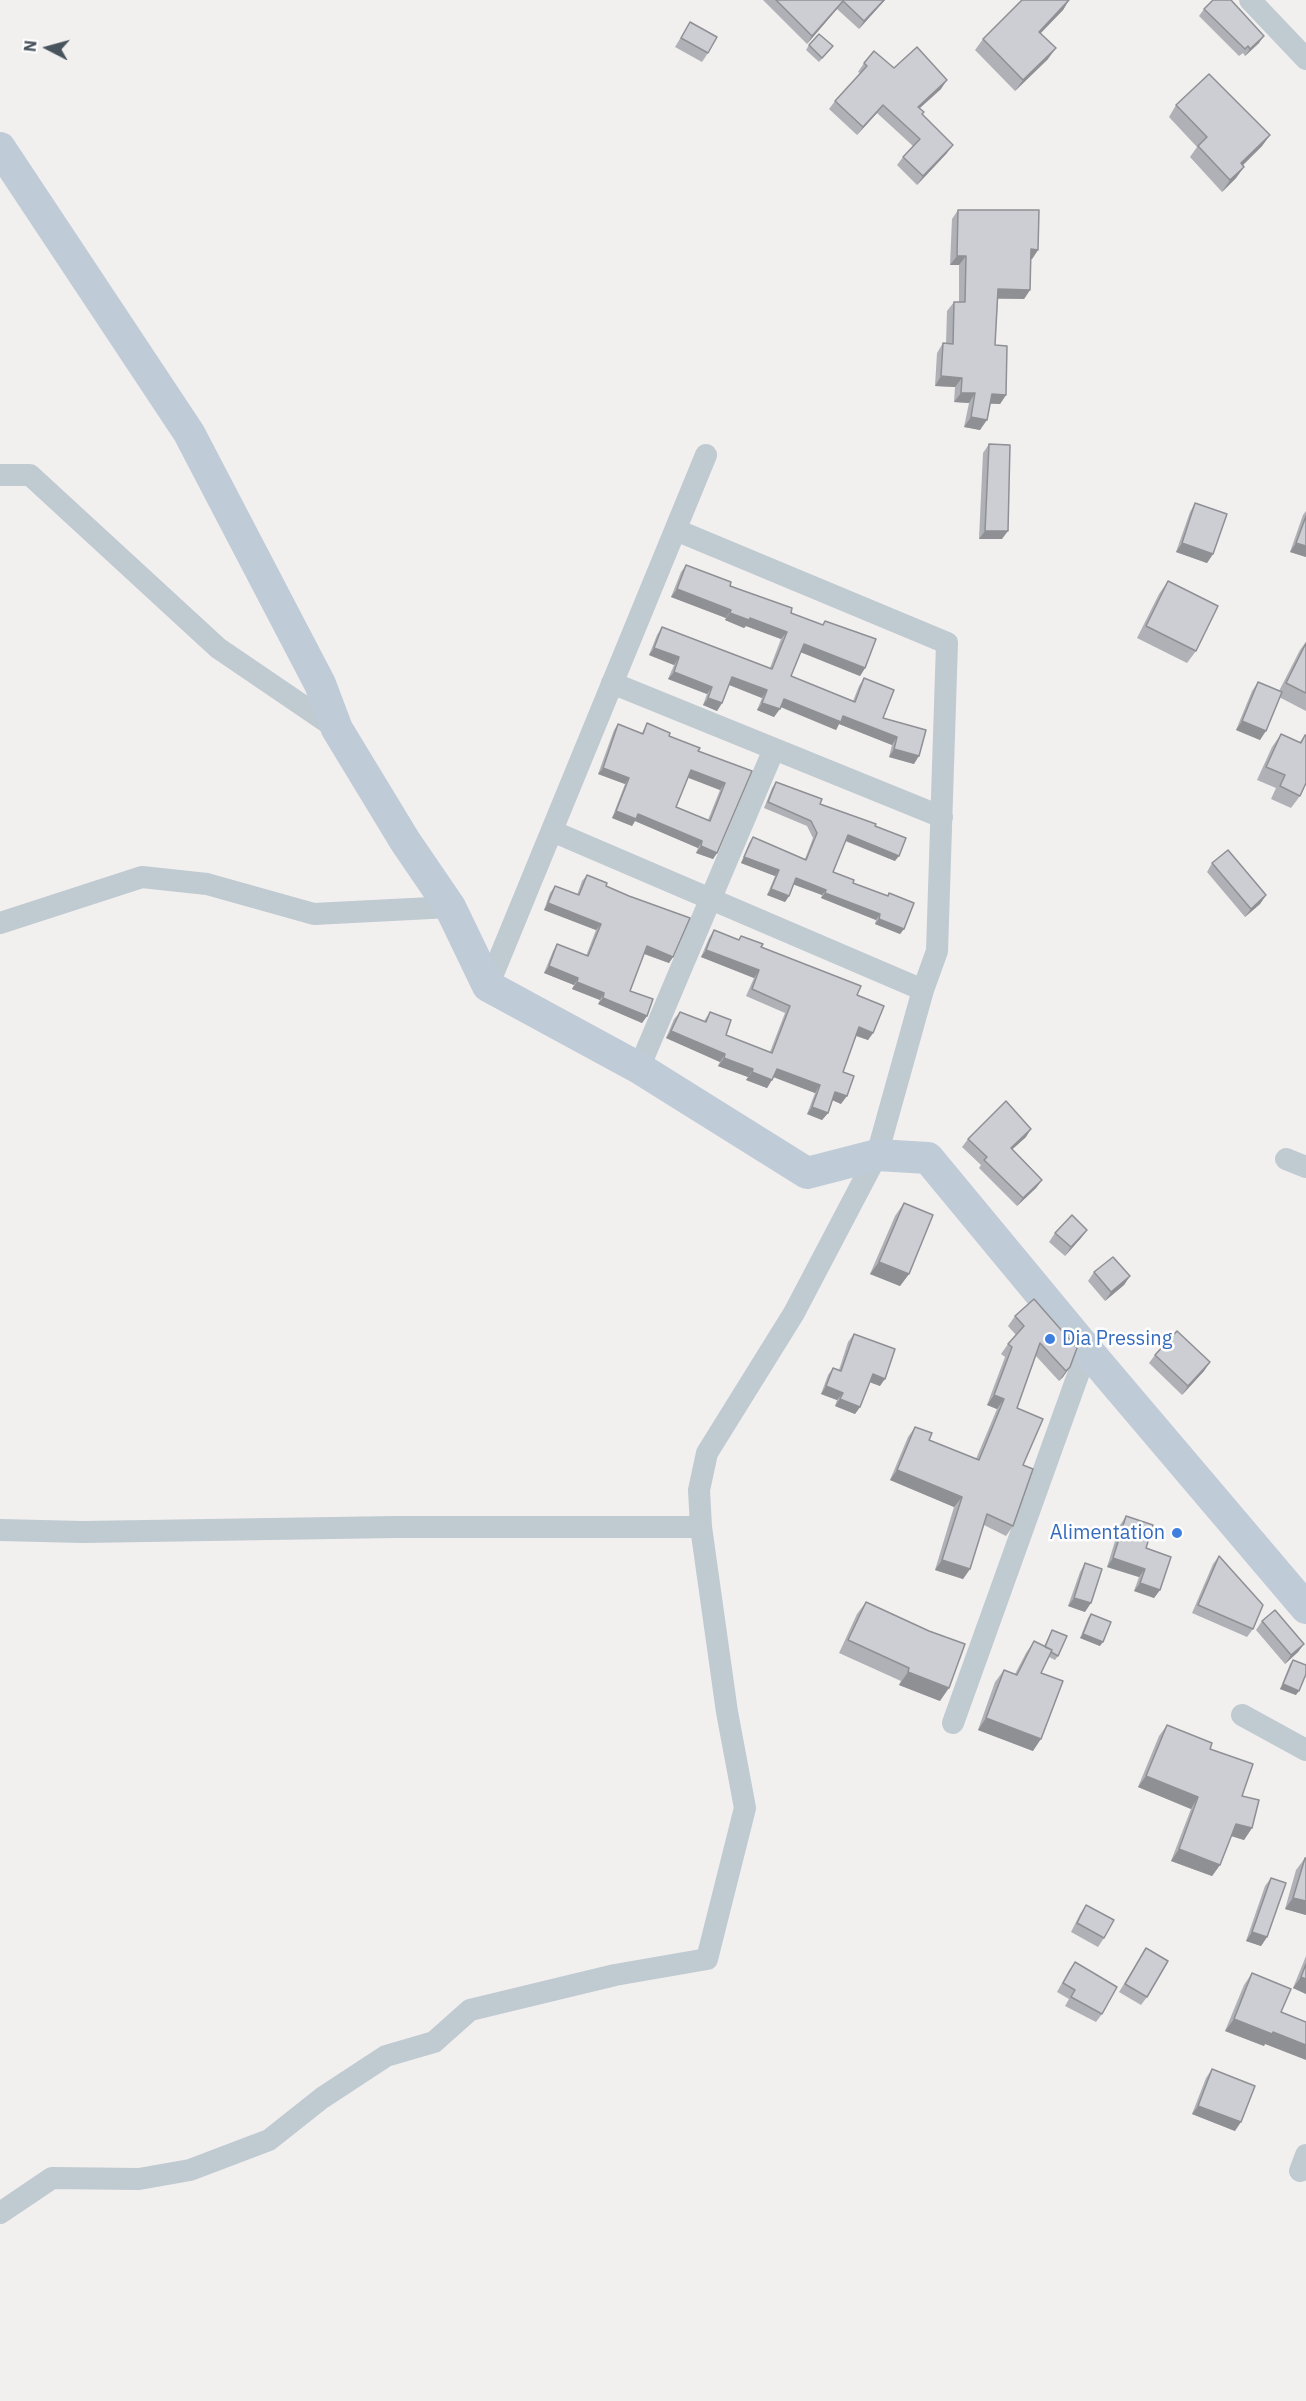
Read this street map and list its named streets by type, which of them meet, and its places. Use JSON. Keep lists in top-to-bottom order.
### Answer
{
  "places": ["Dia Pressing", "Alimentation"],
  "north": "left"
}
